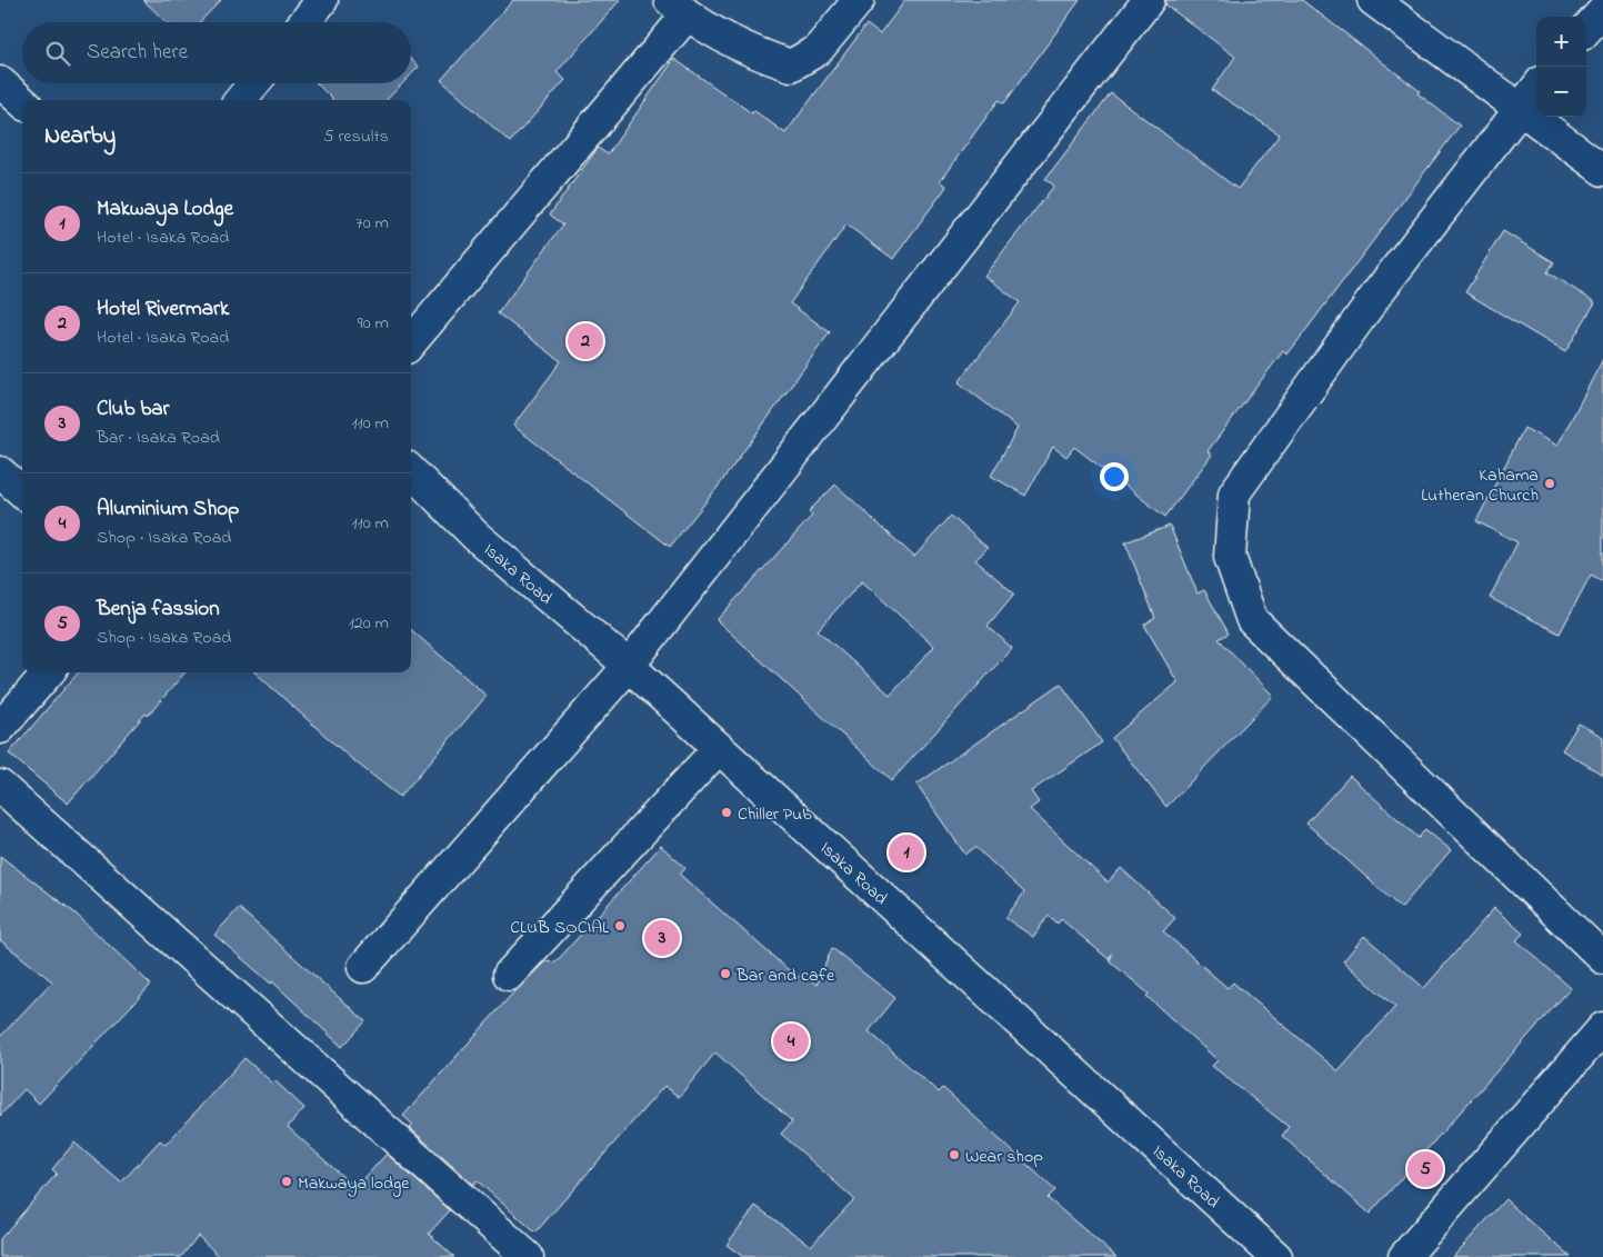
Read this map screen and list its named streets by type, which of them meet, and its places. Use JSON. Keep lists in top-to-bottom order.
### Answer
{
  "streets": {
    "street": ["Isaka Road"]
  },
  "places": [
    "Kahama Lutheran Church",
    "Chiller Pub",
    "CLUB SOCIAL",
    "Bar and cafe",
    "Wear shop",
    "Makwaya lodge"
  ],
  "page": {
    "map_buttons": ["+", "−"],
    "search": "Search here",
    "heading": ["Nearby", "5 results"],
    "list": [
      {
        "mark": "1",
        "name": "Makwaya Lodge",
        "note": "Hotel · Isaka Road",
        "value": "70 m"
      },
      {
        "mark": "2",
        "name": "Hotel Rivermark",
        "note": "Hotel · Isaka Road",
        "value": "90 m"
      },
      {
        "mark": "3",
        "name": "Club bar",
        "note": "Bar · Isaka Road",
        "value": "110 m"
      },
      {
        "mark": "4",
        "name": "Aluminium Shop",
        "note": "Shop · Isaka Road",
        "value": "110 m"
      },
      {
        "mark": "5",
        "name": "Benja fassion",
        "note": "Shop · Isaka Road",
        "value": "120 m"
      }
    ],
    "pins": [
      "2",
      "1",
      "3",
      "4",
      "5"
    ]
  }
}
